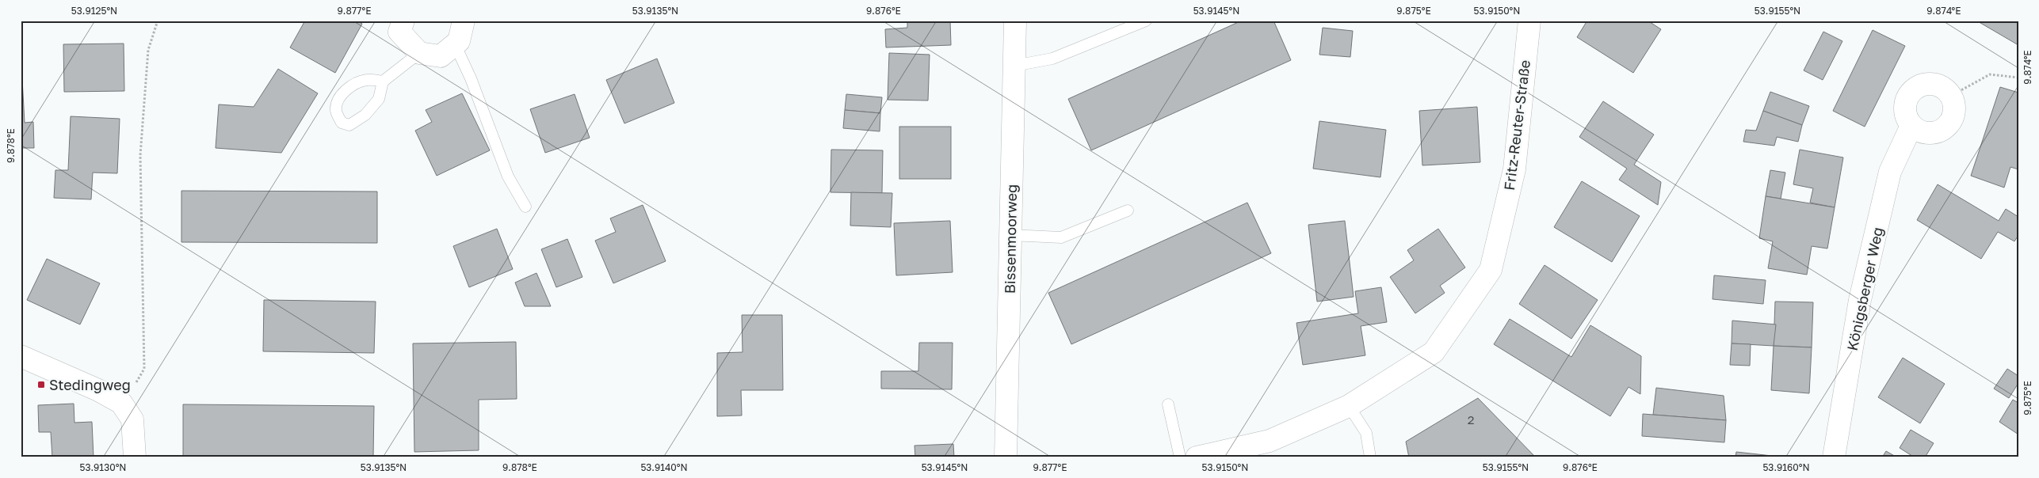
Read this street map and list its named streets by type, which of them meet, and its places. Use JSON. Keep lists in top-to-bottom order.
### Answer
{
  "streets": {
    "street": ["Fritz-Reuter-Straße", "Bissenmoorweg", "Königsberger Weg"]
  },
  "places": {
    "transit": ["Stedingweg"]
  },
  "house_numbers": ["2"],
  "coordinates": [
    "53.9125°N",
    "9.877°E",
    "53.9135°N",
    "9.876°E",
    "53.9145°N",
    "9.875°E",
    "53.9150°N",
    "53.9155°N",
    "9.874°E",
    "9.878°E",
    "53.9130°N",
    "53.9140°N",
    "53.9160°N"
  ]
}
